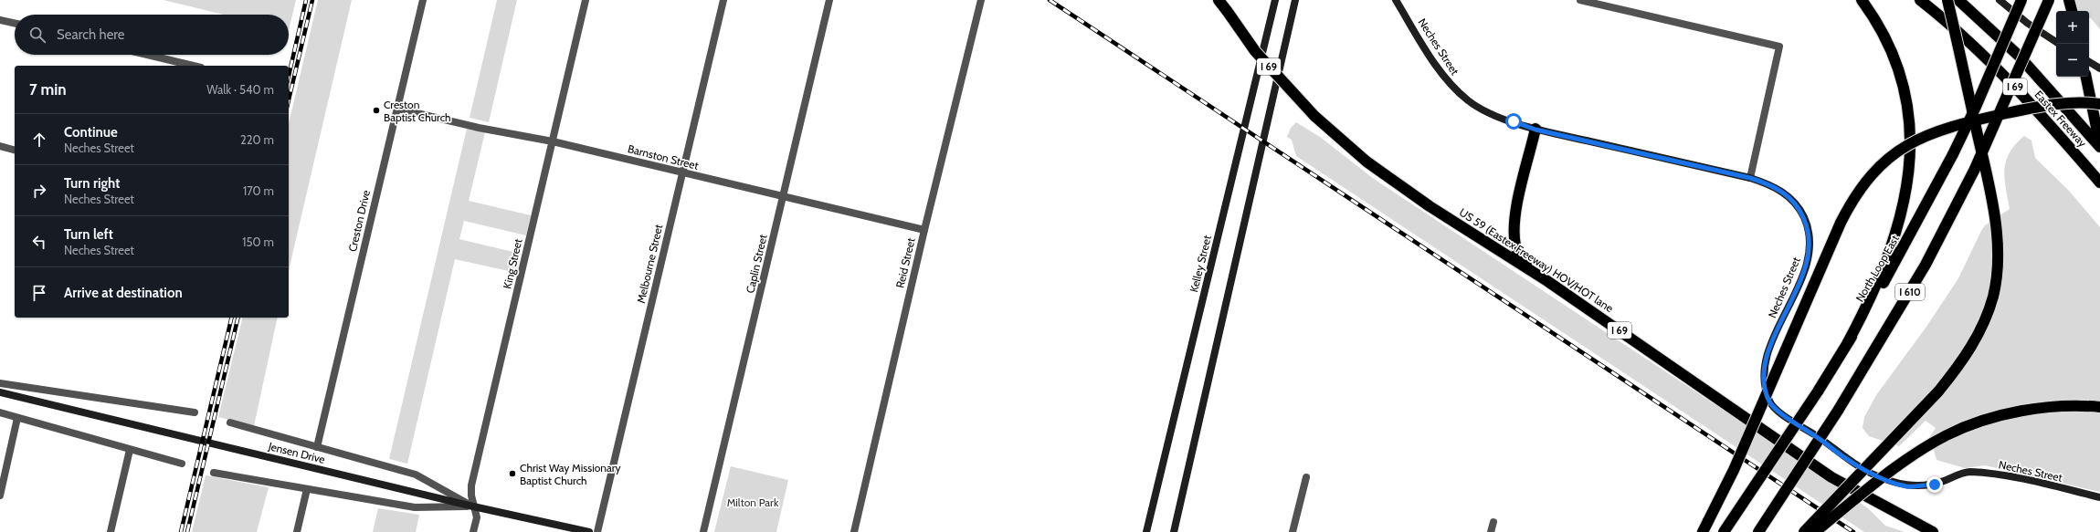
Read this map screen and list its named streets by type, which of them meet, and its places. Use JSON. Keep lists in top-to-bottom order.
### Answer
{
  "streets": {
    "highway": [
      "I 69",
      "Eastex Freeway",
      "US 59 (Eastex Freeway) HOV/HOT lane",
      "North Loop East",
      "I 610"
    ],
    "main road": ["Neches Street", "Kelley Street", "Jensen Drive"],
    "street": [
      "Barnston Street",
      "Creston Drive",
      "Reid Street",
      "King Street",
      "Melbourne Street",
      "Caplin Street"
    ]
  },
  "crossings": [
    ["Barnston Street", "Creston Drive"],
    ["Barnston Street", "Reid Street"],
    ["Barnston Street", "King Street"],
    ["Barnston Street", "Melbourne Street"],
    ["Barnston Street", "Caplin Street"],
    ["King Street", "Jensen Drive"]
  ],
  "parks": ["Milton Park"],
  "places": ["Creston Baptist Church", "Christ Way Missionary Baptist Church"],
  "page": {
    "map_buttons": ["+", "−"],
    "search": "Search here",
    "heading": ["7 min", "Walk · 540 m"],
    "list": [
      ["Continue", "Neches Street", "220 m"],
      ["Turn right", "Neches Street", "170 m"],
      ["Turn left", "Neches Street", "150 m"],
      "Arrive at destination"
    ]
  }
}
